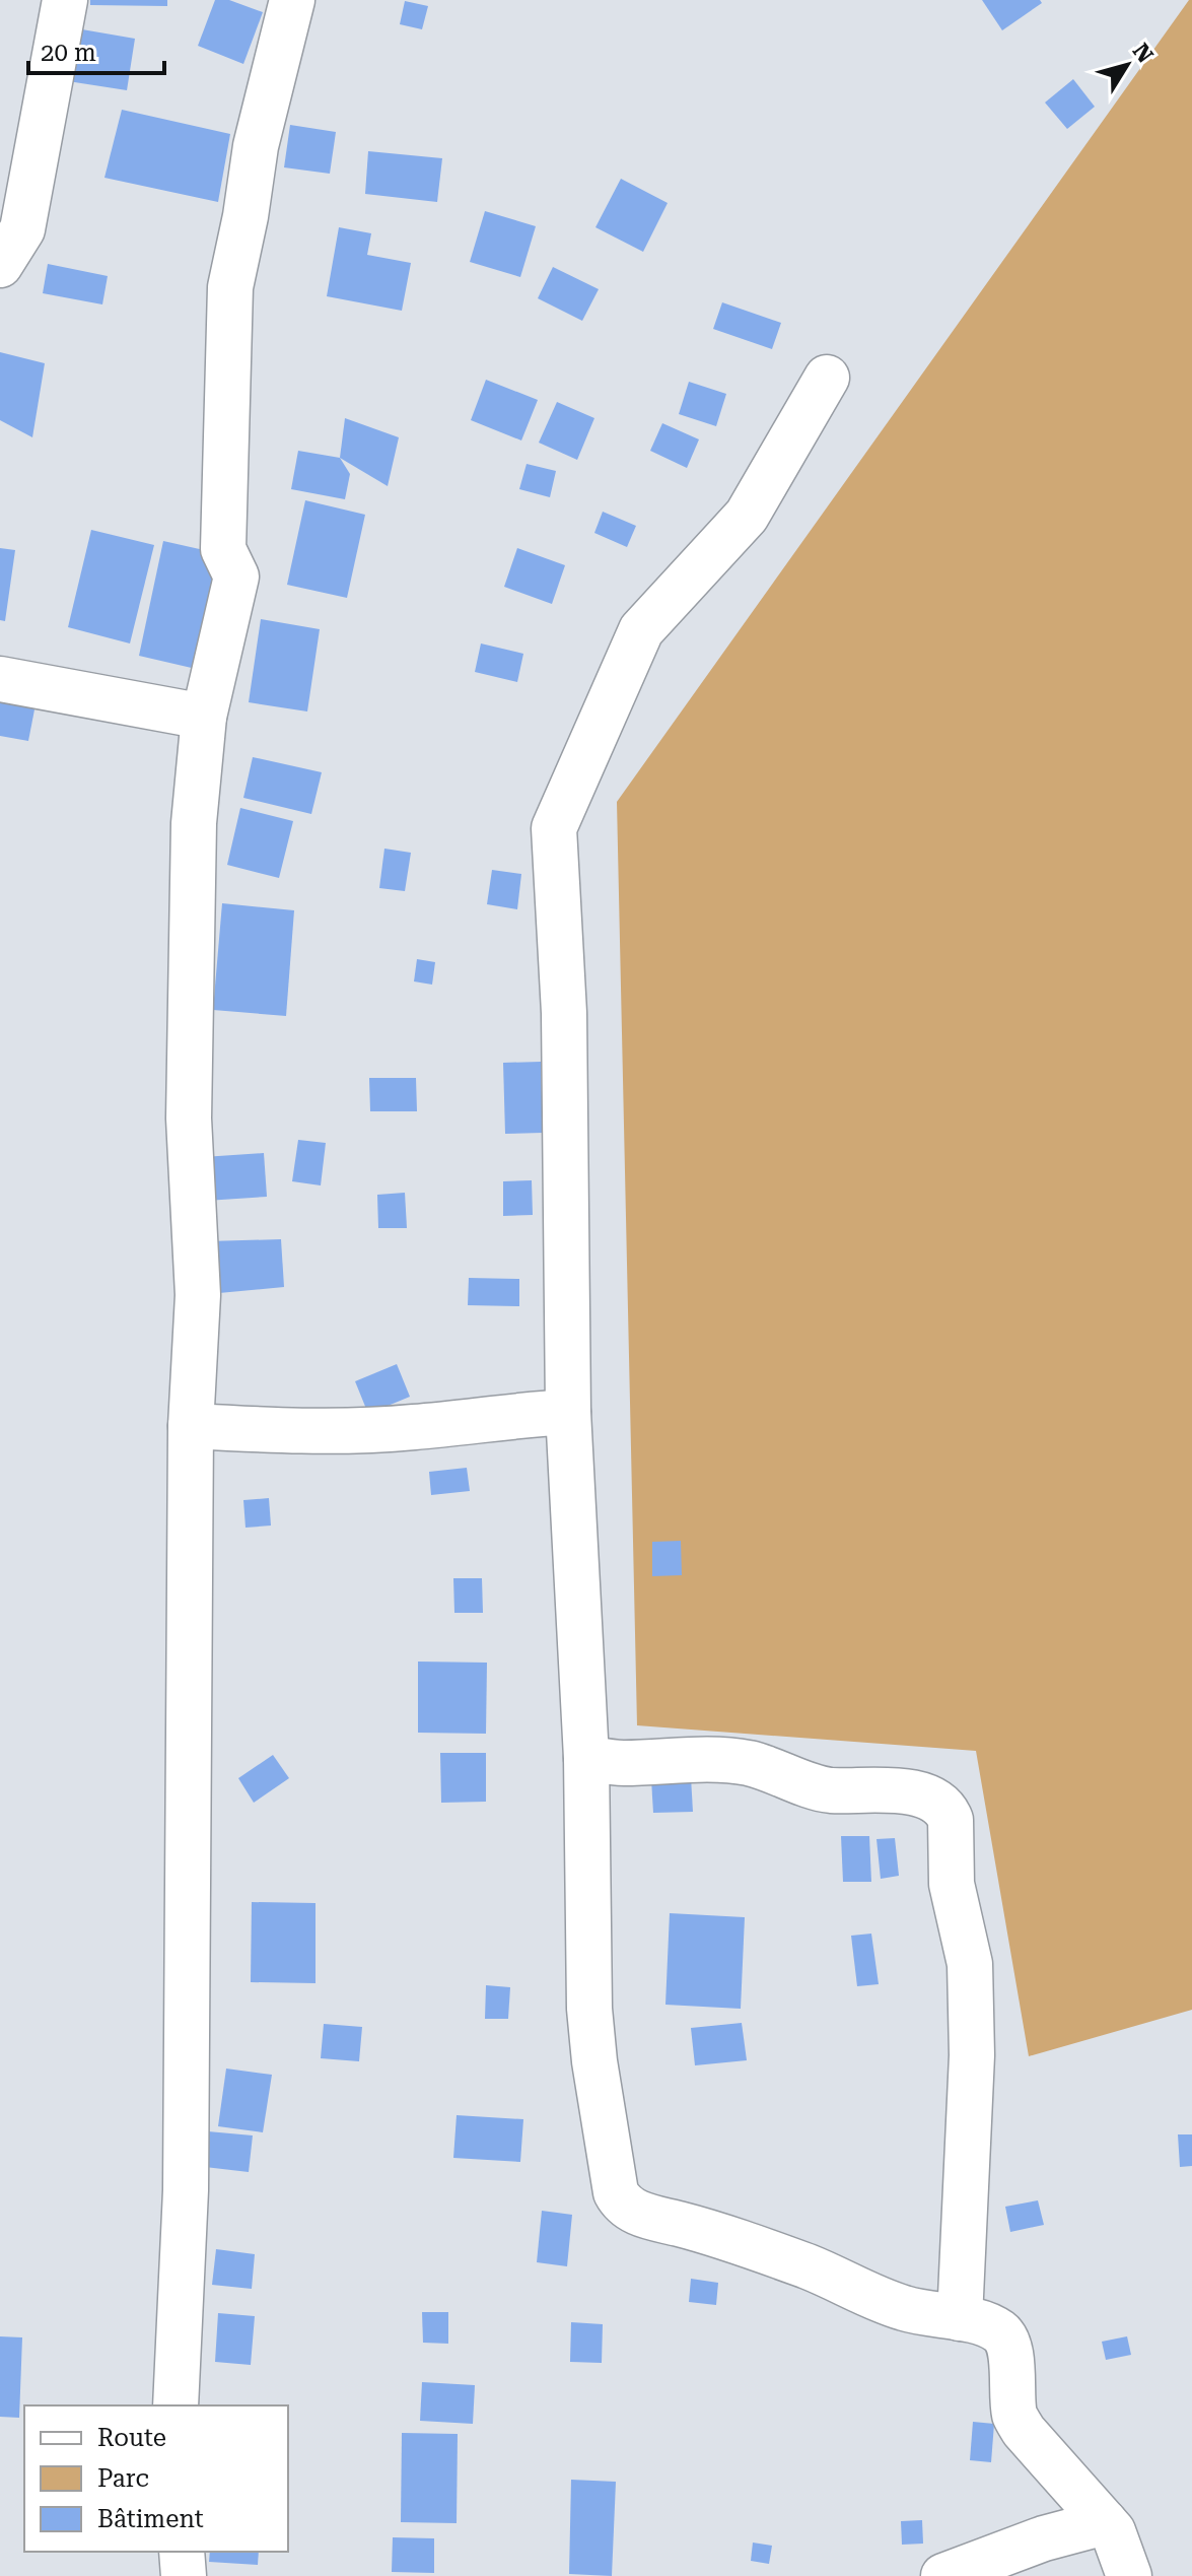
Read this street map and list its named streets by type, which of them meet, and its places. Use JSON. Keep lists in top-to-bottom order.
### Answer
{
  "legend": ["Route", "Parc", "Bâtiment"],
  "scale_bar": "20 m",
  "north": "top right"
}
